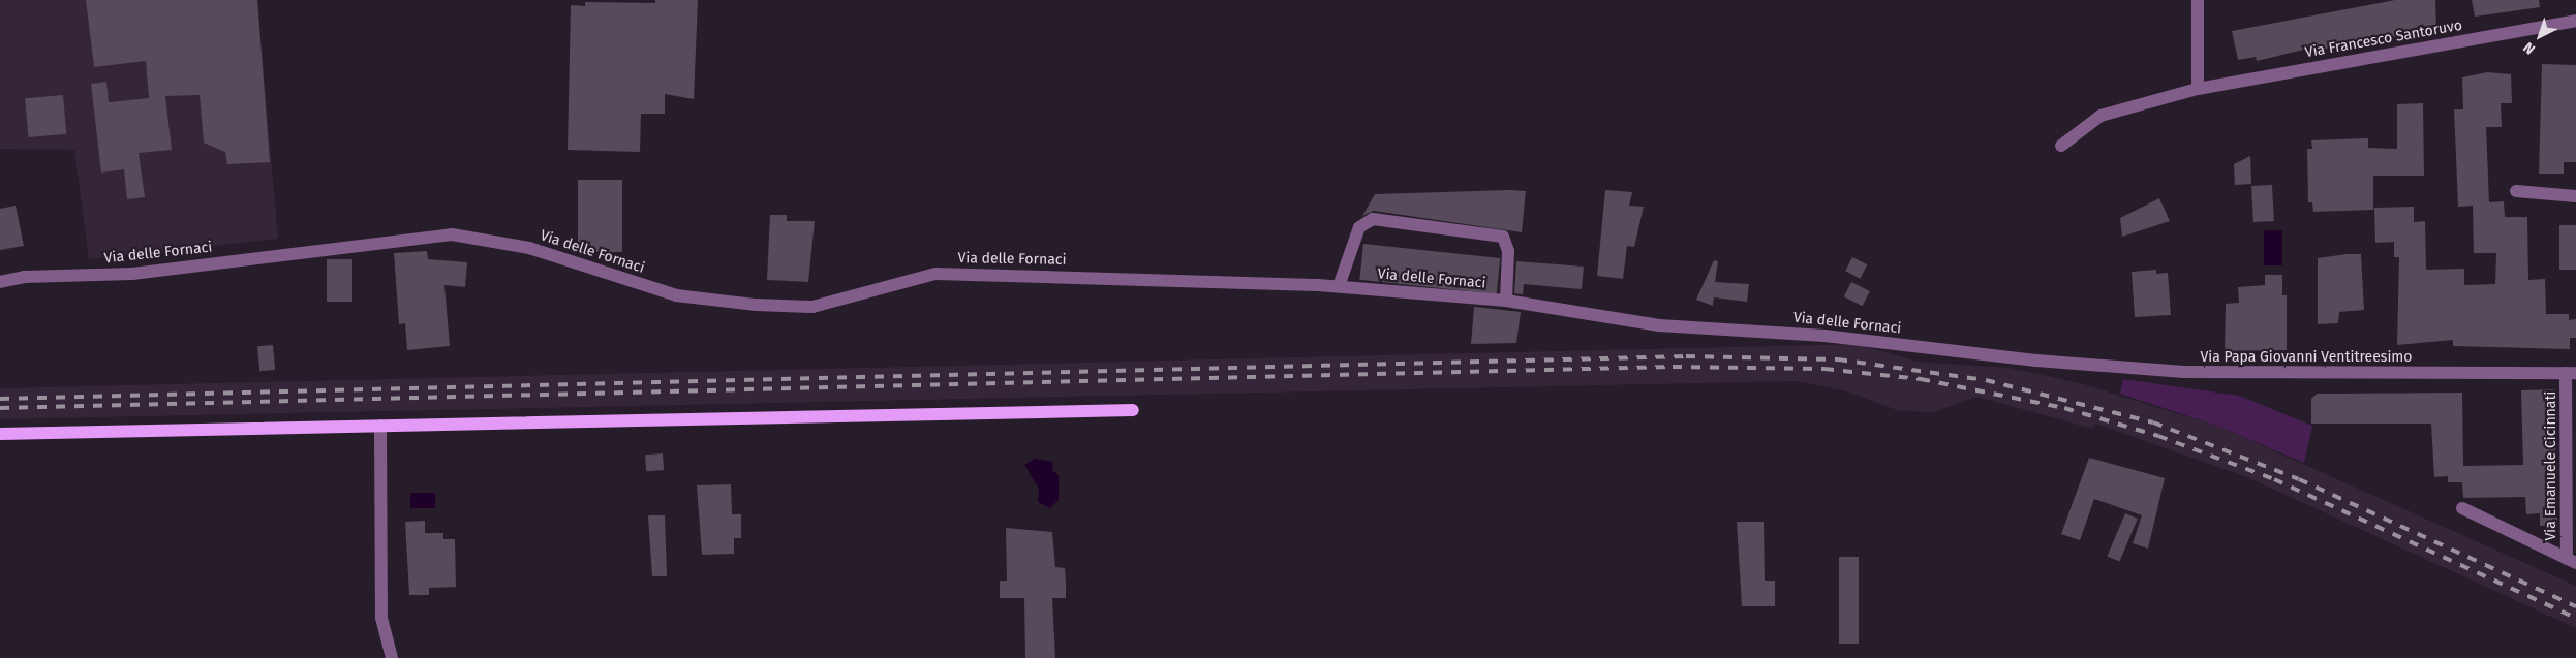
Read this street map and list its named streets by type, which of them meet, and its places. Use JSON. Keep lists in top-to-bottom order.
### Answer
{
  "streets": {
    "street": [
      "Via Francesco Santoruvo",
      "Via delle Fornaci",
      "Via Papa Giovanni Ventitreesimo",
      "Via Emanuele Cicinnati"
    ]
  },
  "crossings": [
    ["Via delle Fornaci", "Via Papa Giovanni Ventitreesimo"],
    ["Via Papa Giovanni Ventitreesimo", "Via Emanuele Cicinnati"]
  ],
  "north": "bottom left"
}
